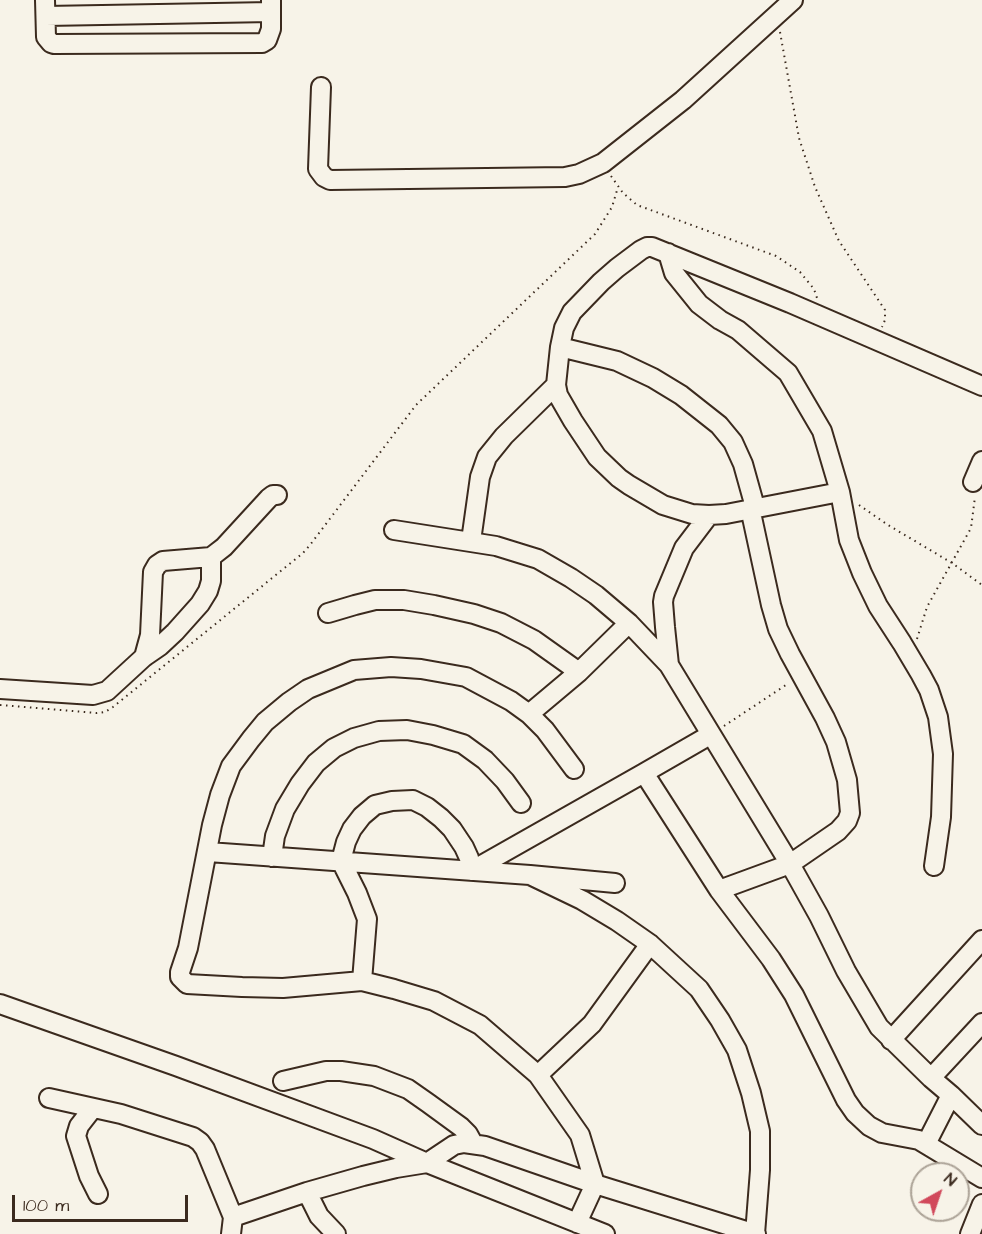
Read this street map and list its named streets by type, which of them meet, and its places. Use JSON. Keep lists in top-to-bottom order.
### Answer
{
  "scale_bar": "100 m",
  "north": "top right"
}
